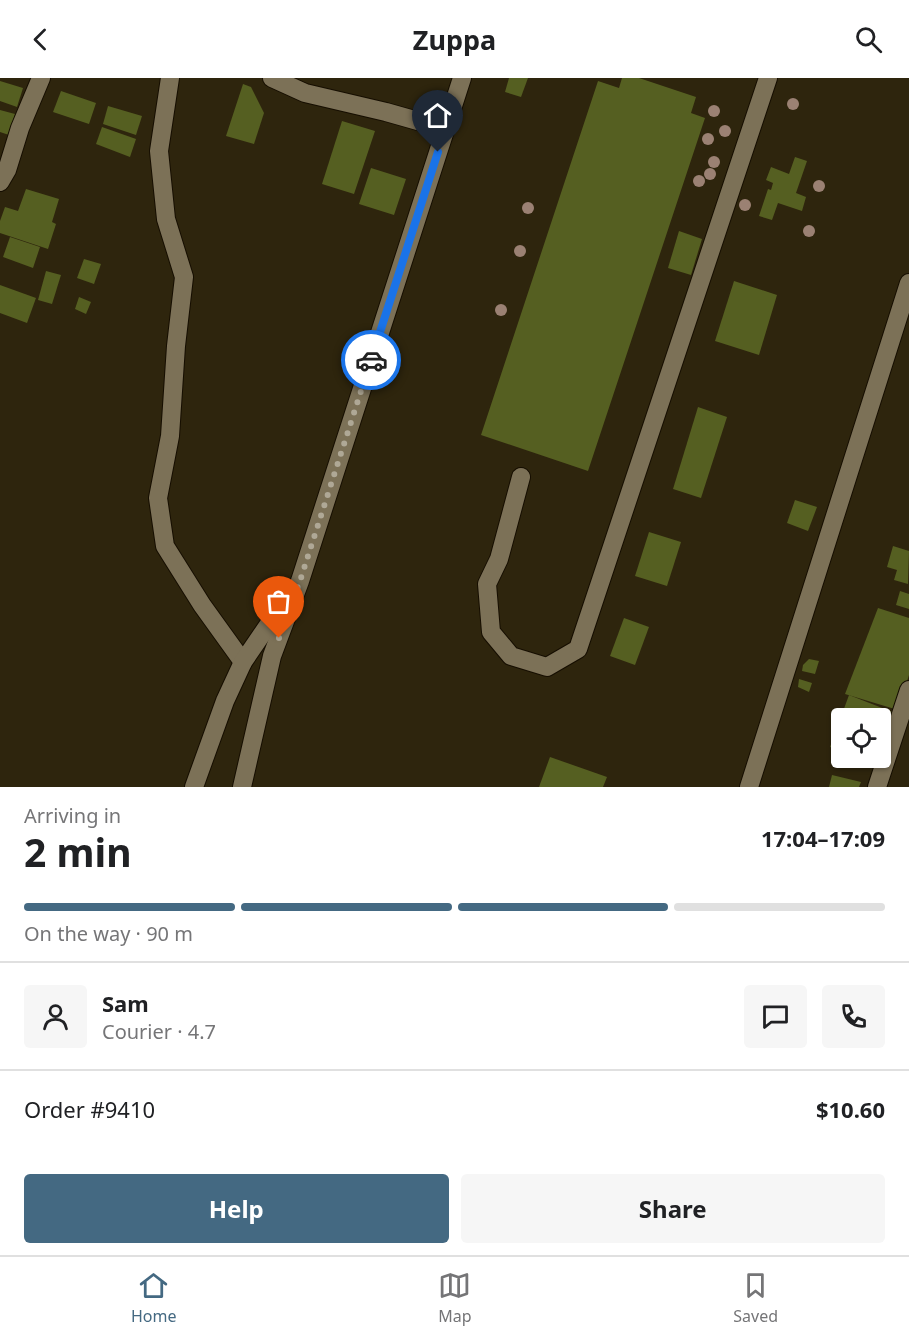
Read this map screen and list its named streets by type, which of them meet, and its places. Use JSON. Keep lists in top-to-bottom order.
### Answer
{
  "page": {
    "header": "Zuppa",
    "heading": ["2 min", "Arriving in", "17:04–17:09"],
    "panel": [
      "Sam",
      "Courier · 4.7",
      "Order #9410",
      "$10.60"
    ],
    "bar": "On the way · 90 m",
    "buttons": ["Help", "Share"],
    "tabs": ["Home", "Map", "Saved"]
  }
}
